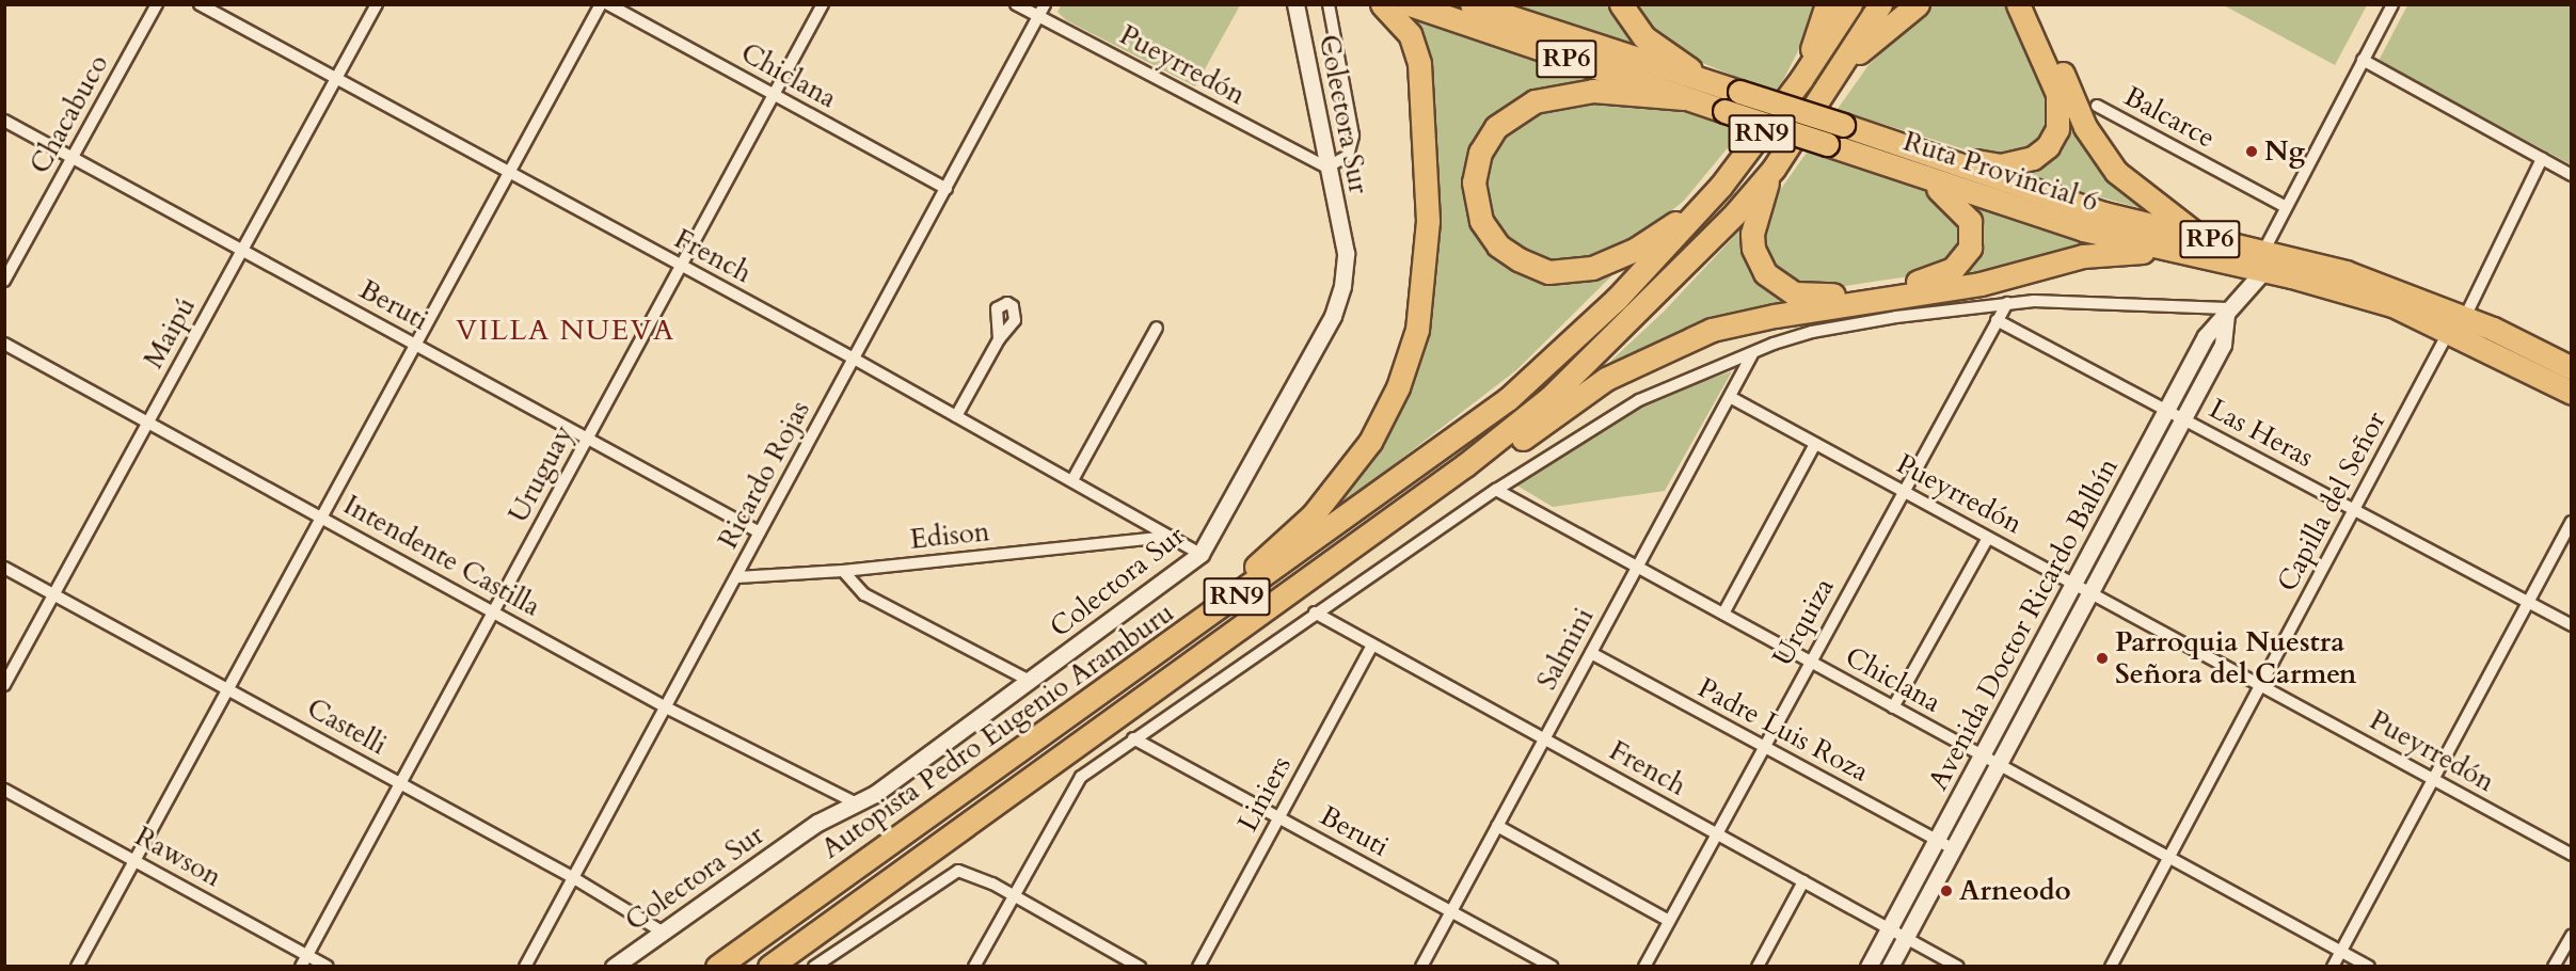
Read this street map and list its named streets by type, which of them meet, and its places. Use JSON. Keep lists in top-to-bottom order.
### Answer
{
  "streets": {
    "highway": [
      "RP6",
      "RN9",
      "Ruta Provincial 6",
      "Autopista Pedro Eugenio Aramburu"
    ],
    "main road": ["Colectora Sur", "Avenida Doctor Ricardo Balbín"],
    "street": [
      "Pueyrredón",
      "Chiclana",
      "Chacabuco",
      "Balcarce",
      "French",
      "Beruti",
      "Maipú",
      "Las Heras",
      "Uruguay",
      "Ricardo Rojas",
      "Capilla del Señor",
      "Edison",
      "Intendente Castilla",
      "Urquiza",
      "Salmini",
      "Castelli",
      "Padre Luis Roza",
      "Liniers",
      "Rawson"
    ]
  },
  "crossings": [
    ["Pueyrredón", "Colectora Sur"],
    ["Pueyrredón", "Ricardo Rojas"],
    ["Pueyrredón", "Capilla del Señor"],
    ["Pueyrredón", "Urquiza"],
    ["Pueyrredón", "Avenida Doctor Ricardo Balbín"],
    ["Pueyrredón", "Salmini"],
    ["Chiclana", "Uruguay"],
    ["Chiclana", "Ricardo Rojas"],
    ["Chiclana", "Capilla del Señor"],
    ["Chiclana", "Urquiza"],
    ["Chiclana", "Avenida Doctor Ricardo Balbín"],
    ["Chiclana", "Salmini"],
    ["Chacabuco", "Beruti"],
    ["Colectora Sur", "French"],
    ["Colectora Sur", "Intendente Castilla"],
    ["Colectora Sur", "Castelli"],
    ["Ruta Provincial 6", "Capilla del Señor"],
    ["Ruta Provincial 6", "Avenida Doctor Ricardo Balbín"],
    ["French", "Maipú"],
    ["French", "Uruguay"],
    ["French", "Ricardo Rojas"],
    ["French", "Edison"],
    ["French", "Urquiza"],
    ["French", "Avenida Doctor Ricardo Balbín"],
    ["French", "Salmini"],
    ["French", "Liniers"],
    ["Beruti", "Maipú"],
    ["Beruti", "Uruguay"],
    ["Beruti", "Ricardo Rojas"],
    ["Beruti", "Salmini"],
    ["Beruti", "Liniers"],
    ["Maipú", "Intendente Castilla"],
    ["Maipú", "Castelli"],
    ["Las Heras", "Capilla del Señor"],
    ["Las Heras", "Urquiza"],
    ["Las Heras", "Avenida Doctor Ricardo Balbín"],
    ["Uruguay", "Intendente Castilla"],
    ["Uruguay", "Castelli"],
    ["Uruguay", "Rawson"],
    ["Ricardo Rojas", "Edison"],
    ["Ricardo Rojas", "Intendente Castilla"],
    ["Ricardo Rojas", "Castelli"],
    ["Urquiza", "Padre Luis Roza"],
    ["Avenida Doctor Ricardo Balbín", "Padre Luis Roza"],
    ["Salmini", "Padre Luis Roza"]
  ],
  "districts": ["VILLA NUEVA"],
  "places": ["Ng", "Parroquia Nuestra Señora del Carmen", "Arneodo"]
}
